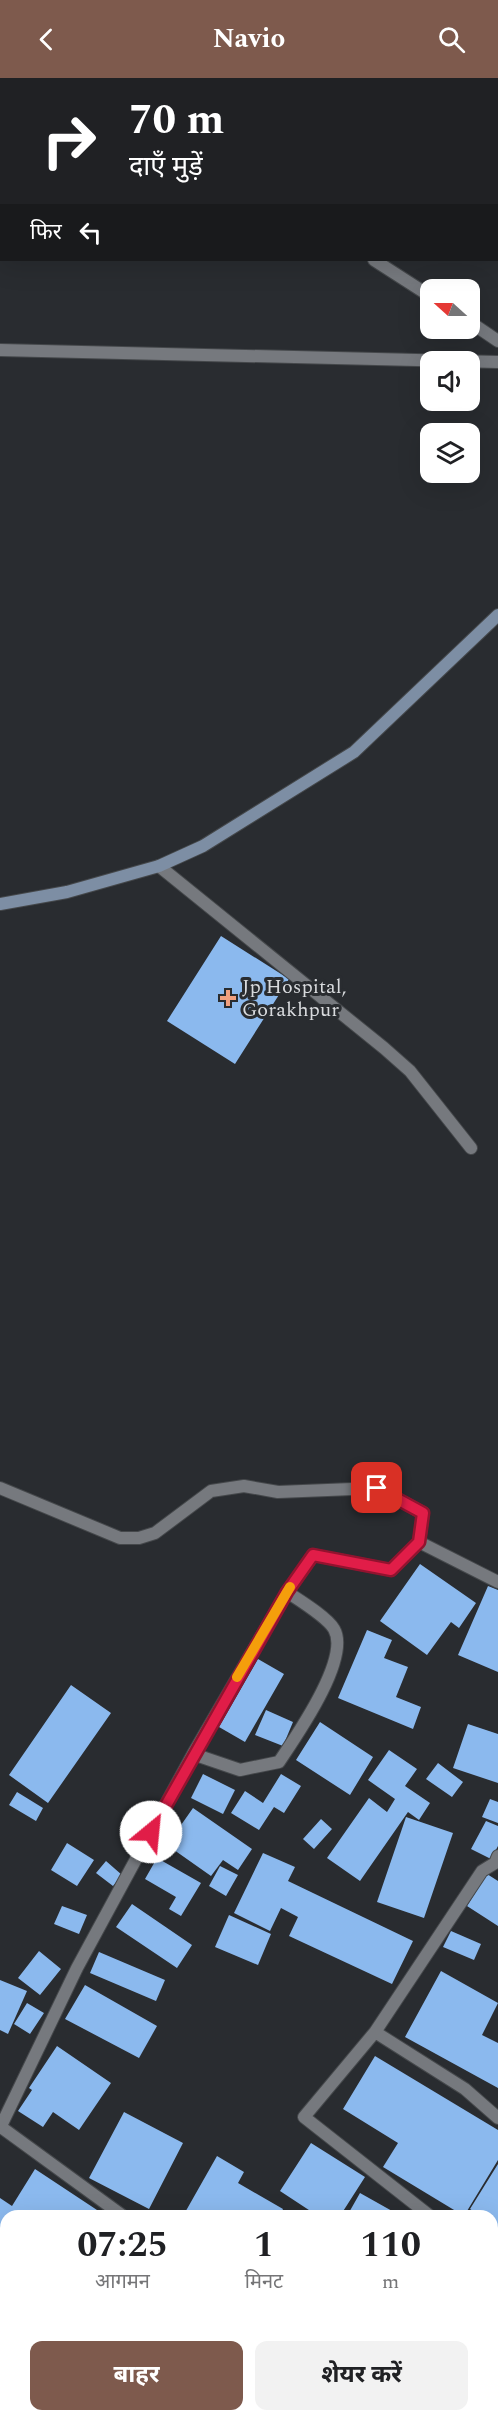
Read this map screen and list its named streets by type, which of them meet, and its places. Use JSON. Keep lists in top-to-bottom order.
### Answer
{
  "places": {
    "health": ["Jp Hospital, Gorakhpur"]
  },
  "north": "left",
  "page": {
    "header": "Navio",
    "turn": ["70 m", "दाएँ मुड़ें"],
    "then": "फिर",
    "eta": [
      "07:25",
      "आगमन",
      "1",
      "मिनट",
      "110",
      "m"
    ],
    "buttons": ["बाहर", "शेयर करें"]
  }
}
